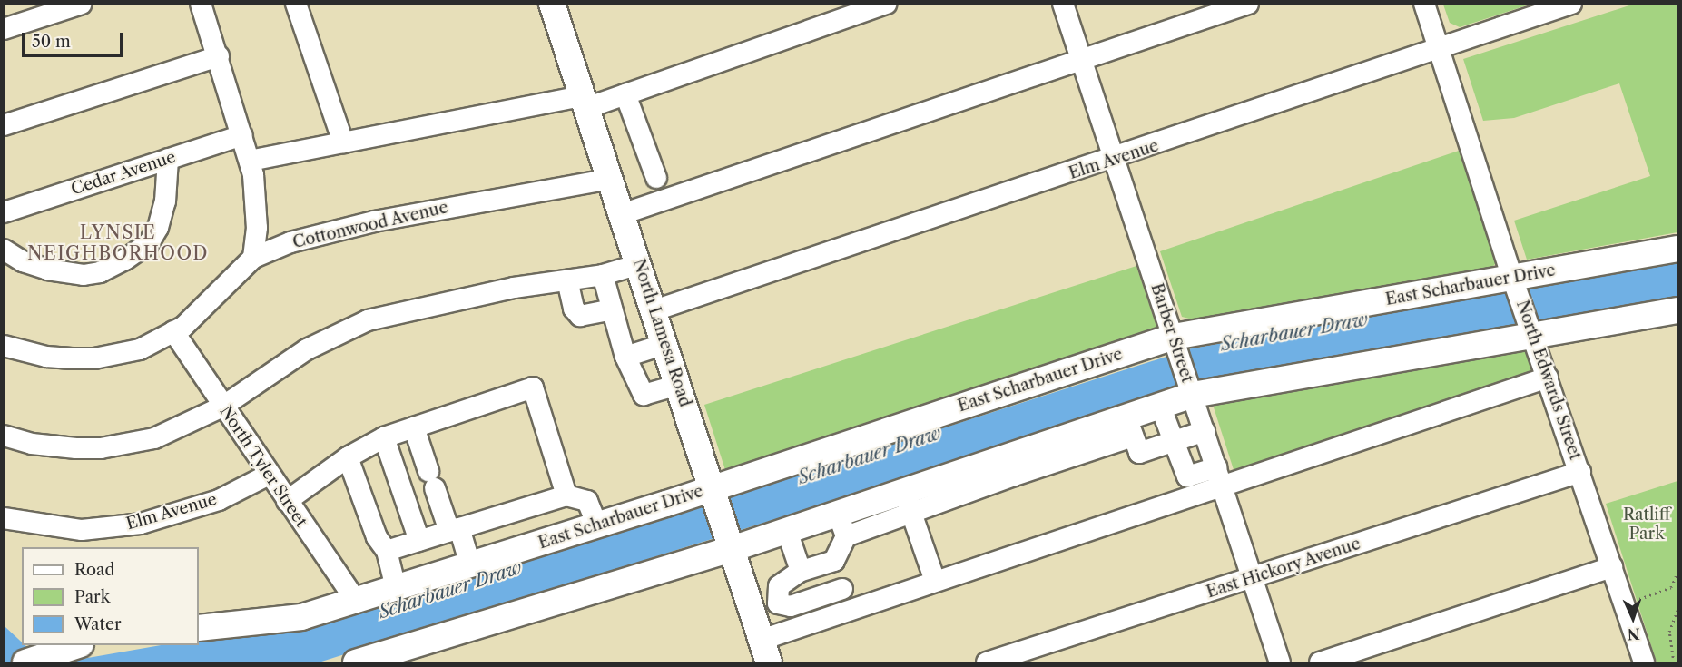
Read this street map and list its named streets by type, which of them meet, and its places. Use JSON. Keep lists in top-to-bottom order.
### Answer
{
  "streets": {
    "main road": ["East Scharbauer Drive", "North Lamesa Road"],
    "street": [
      "Elm Avenue",
      "Cedar Avenue",
      "Cottonwood Avenue",
      "Barber Street",
      "North Edwards Street",
      "North Tyler Street",
      "East Hickory Avenue"
    ]
  },
  "crossings": [
    ["Elm Avenue", "North Lamesa Road"],
    ["Elm Avenue", "Barber Street"],
    ["Elm Avenue", "North Edwards Street"],
    ["Elm Avenue", "North Tyler Street"],
    ["Cottonwood Avenue", "North Lamesa Road"],
    ["Cottonwood Avenue", "North Tyler Street"],
    ["East Scharbauer Drive", "North Lamesa Road"],
    ["East Scharbauer Drive", "Barber Street"],
    ["East Scharbauer Drive", "North Edwards Street"],
    ["East Scharbauer Drive", "North Tyler Street"],
    ["Barber Street", "East Hickory Avenue"],
    ["North Edwards Street", "East Hickory Avenue"]
  ],
  "districts": ["LYNSIE NEIGHBORHOOD"],
  "water": ["Scharbauer Draw"],
  "parks": ["Ratliff Park"],
  "legend": ["Road", "Park", "Water"],
  "scale_bar": "50 m",
  "north": "bottom"
}
